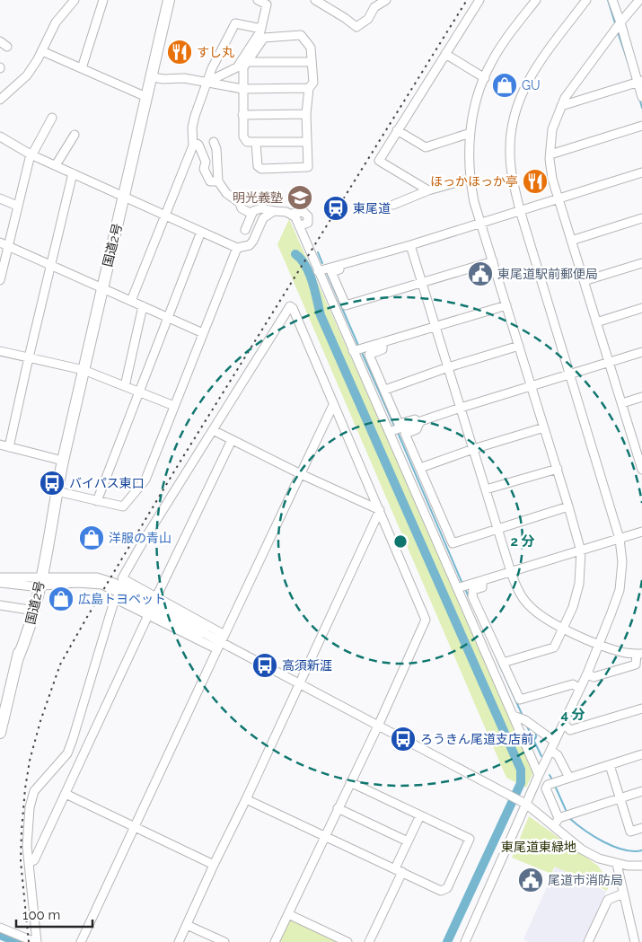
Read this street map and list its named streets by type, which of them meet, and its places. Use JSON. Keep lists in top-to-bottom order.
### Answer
{
  "streets": {
    "highway": ["国道2号"]
  },
  "parks": ["東尾道東緑地"],
  "places": {
    "restaurant": ["すし丸", "ほっかほっか亭"],
    "shop": ["GU", "洋服の青山", "広島トヨペット"],
    "school or university": ["明光義塾"],
    "station": ["東尾道"],
    "public building": ["東尾道駅前郵便局", "尾道市消防局"],
    "bus stop": ["バイパス東口", "高須新涯", "ろうきん尾道支店前"]
  },
  "scale_bar": "100 m",
  "rings": ["2 分", "4 分"]
}
